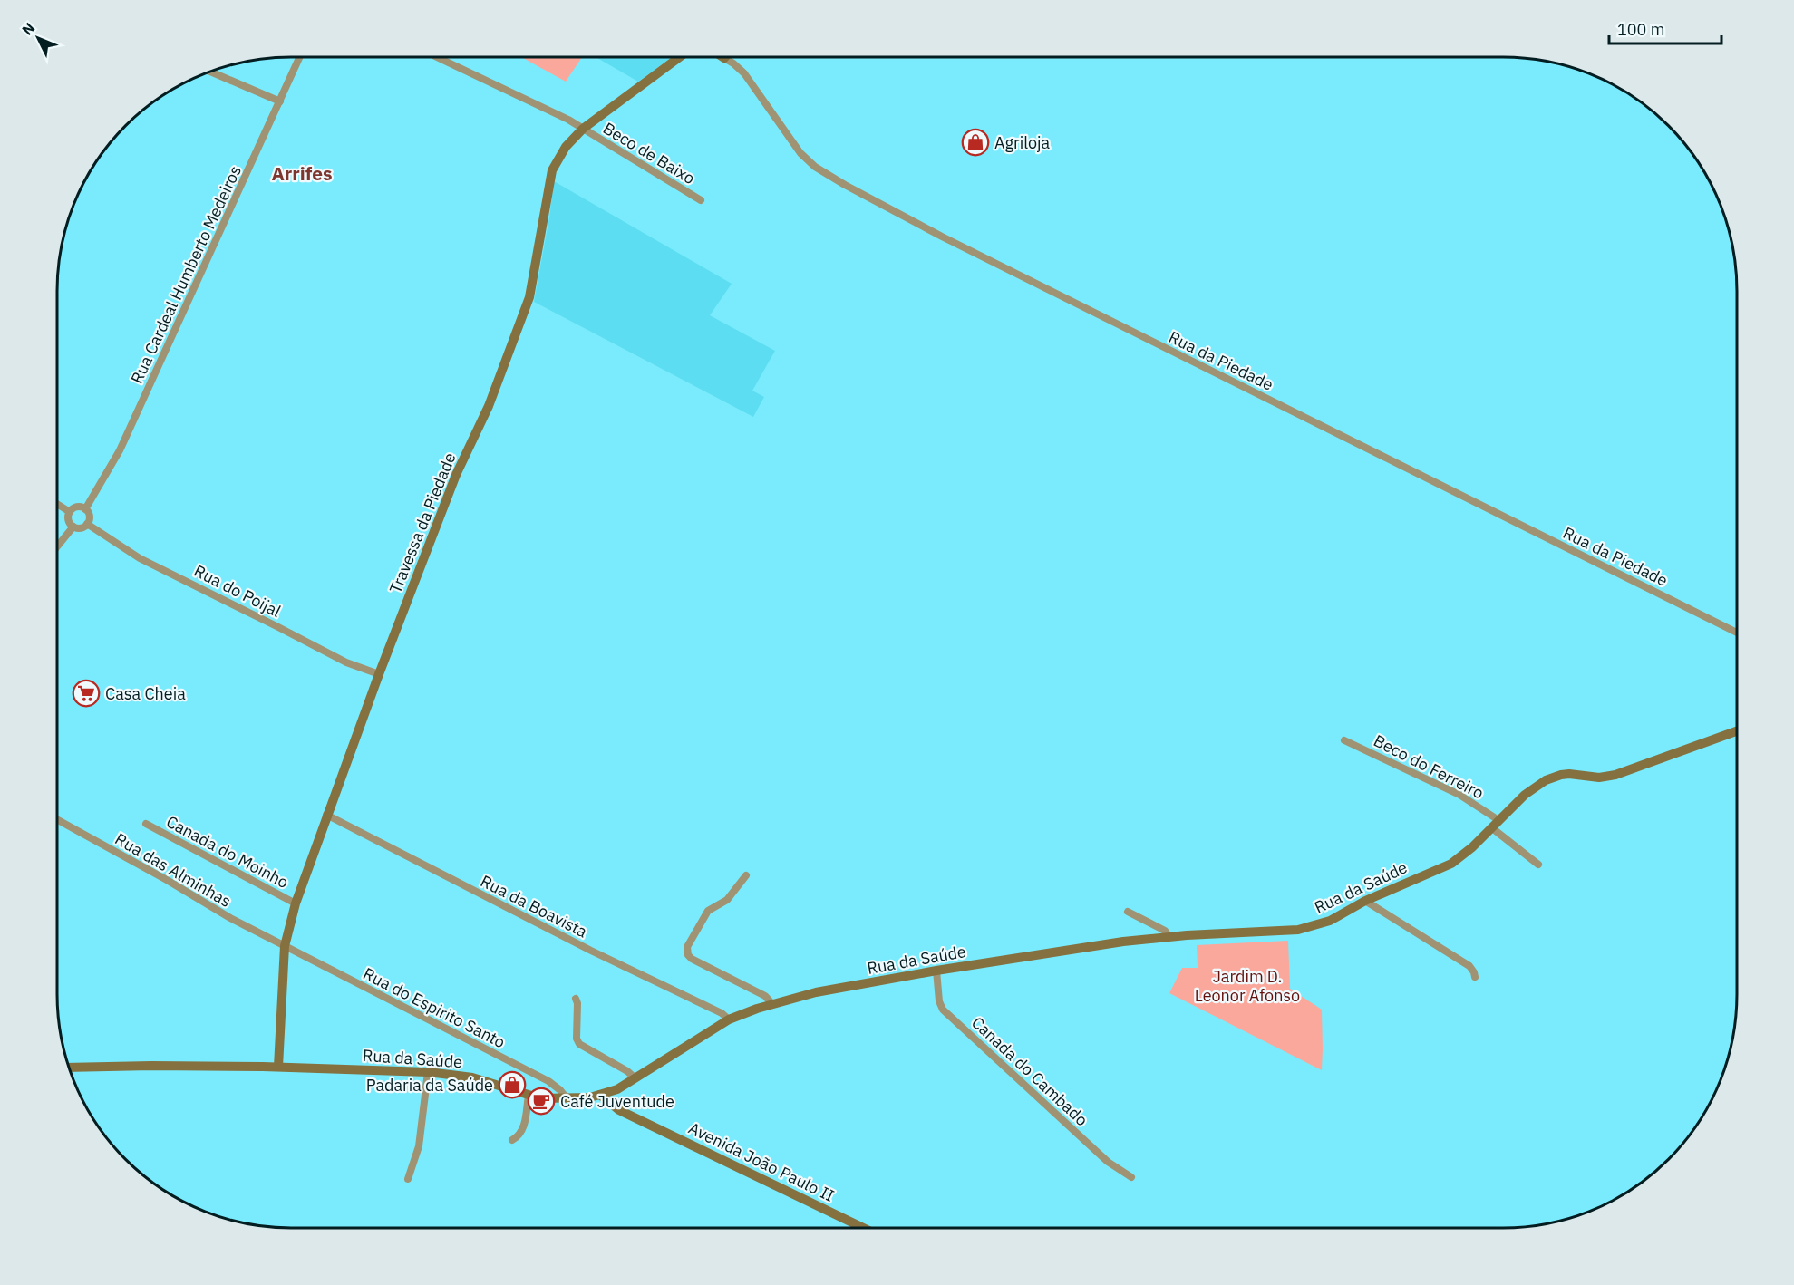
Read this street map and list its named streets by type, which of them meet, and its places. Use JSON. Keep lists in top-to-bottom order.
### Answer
{
  "streets": {
    "street": [
      "Beco de Baixo",
      "Rua Cardeal Humberto Medeiros",
      "Rua da Piedade",
      "Travessa da Piedade",
      "Rua do Poijal",
      "Beco do Ferreiro",
      "Canada do Moinho",
      "Rua das Alminhas",
      "Rua da Saúde",
      "Rua da Boavista",
      "Rua do Espirito Santo",
      "Canada do Cambado",
      "Avenida João Paulo II"
    ]
  },
  "crossings": [
    ["Beco de Baixo", "Travessa da Piedade"],
    ["Rua Cardeal Humberto Medeiros", "Rua do Poijal"],
    ["Travessa da Piedade", "Rua do Poijal"],
    ["Travessa da Piedade", "Canada do Moinho"],
    ["Travessa da Piedade", "Rua das Alminhas"],
    ["Travessa da Piedade", "Rua da Saúde"],
    ["Travessa da Piedade", "Rua da Boavista"],
    ["Travessa da Piedade", "Rua do Espirito Santo"],
    ["Beco do Ferreiro", "Rua da Saúde"],
    ["Rua das Alminhas", "Rua do Espirito Santo"],
    ["Rua da Saúde", "Rua da Boavista"],
    ["Rua da Saúde", "Rua do Espirito Santo"],
    ["Rua da Saúde", "Canada do Cambado"],
    ["Rua da Saúde", "Avenida João Paulo II"]
  ],
  "districts": ["Arrifes"],
  "parks": ["Jardim D. Leonor Afonso"],
  "places": {
    "shop": ["Agriloja", "Padaria da Saúde"],
    "supermarket": ["Casa Cheia"],
    "cafe": ["Café Juventude"]
  },
  "scale_bar": "100 m",
  "north": "top left"
}
